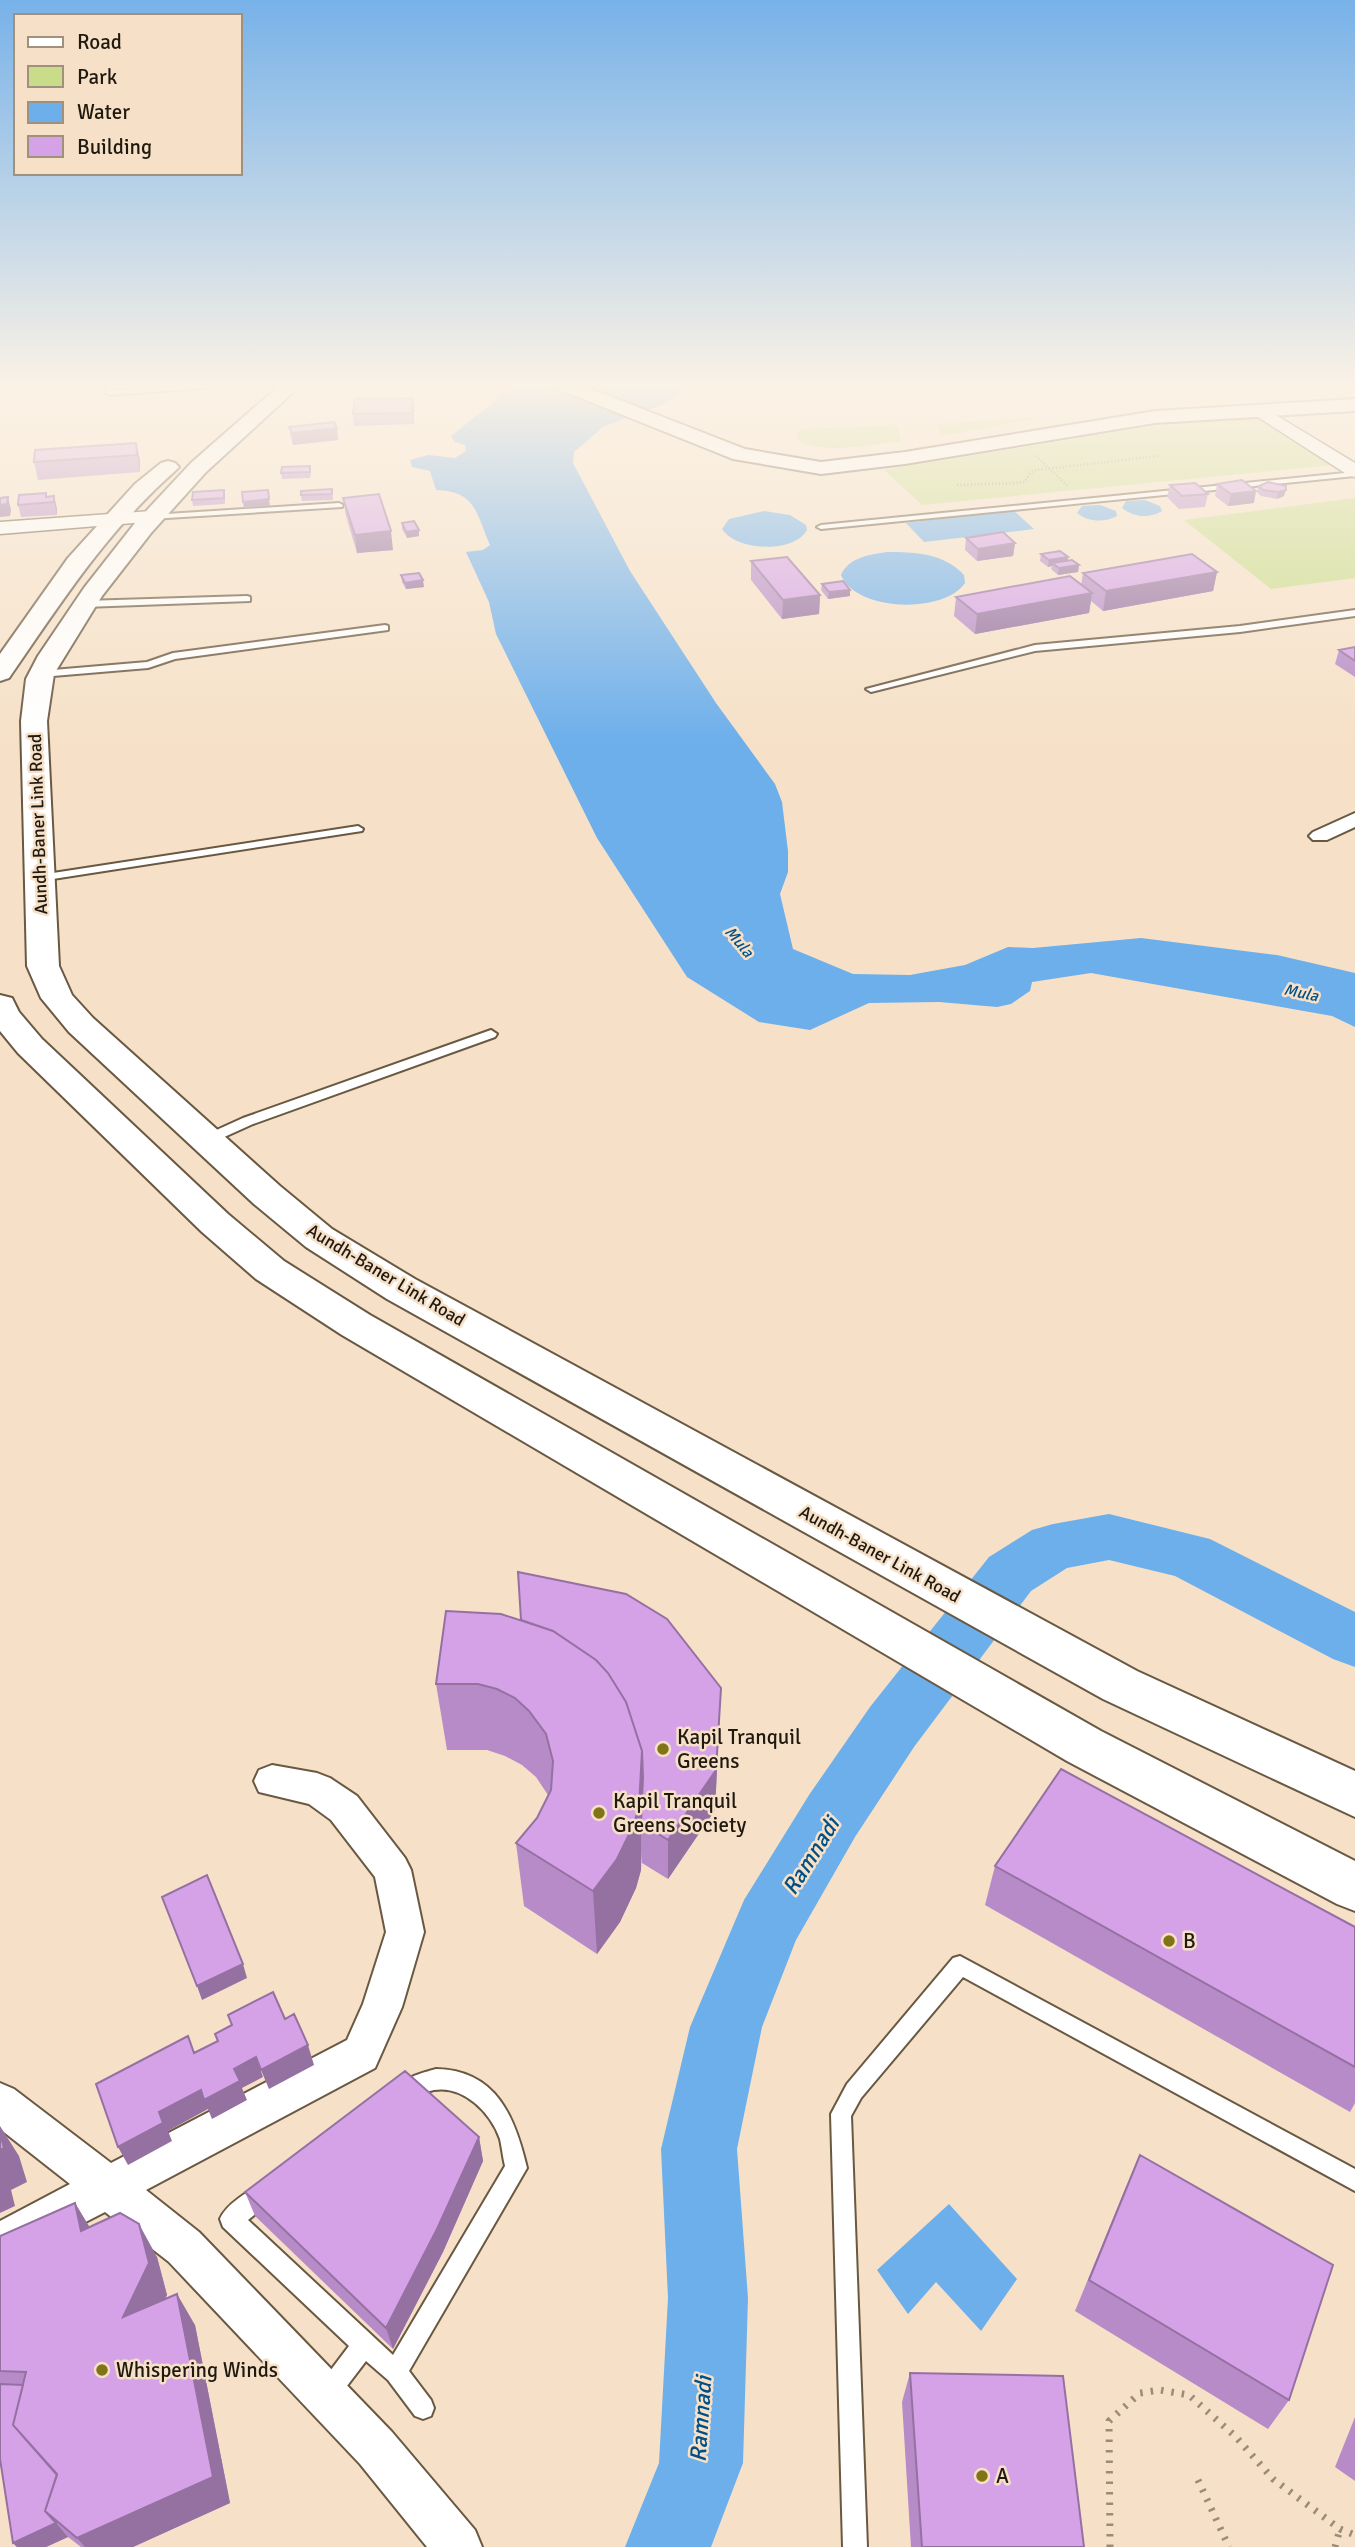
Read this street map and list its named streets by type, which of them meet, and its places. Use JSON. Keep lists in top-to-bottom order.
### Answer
{
  "streets": {
    "main road": ["Aundh-Baner Link Road"]
  },
  "water": ["Mula", "Ramnadi"],
  "places": [
    "Kapil Tranquil Greens",
    "Kapil Tranquil Greens Society",
    "B",
    "Whispering Winds",
    "A"
  ],
  "legend": [
    "Road",
    "Park",
    "Water",
    "Building"
  ]
}
